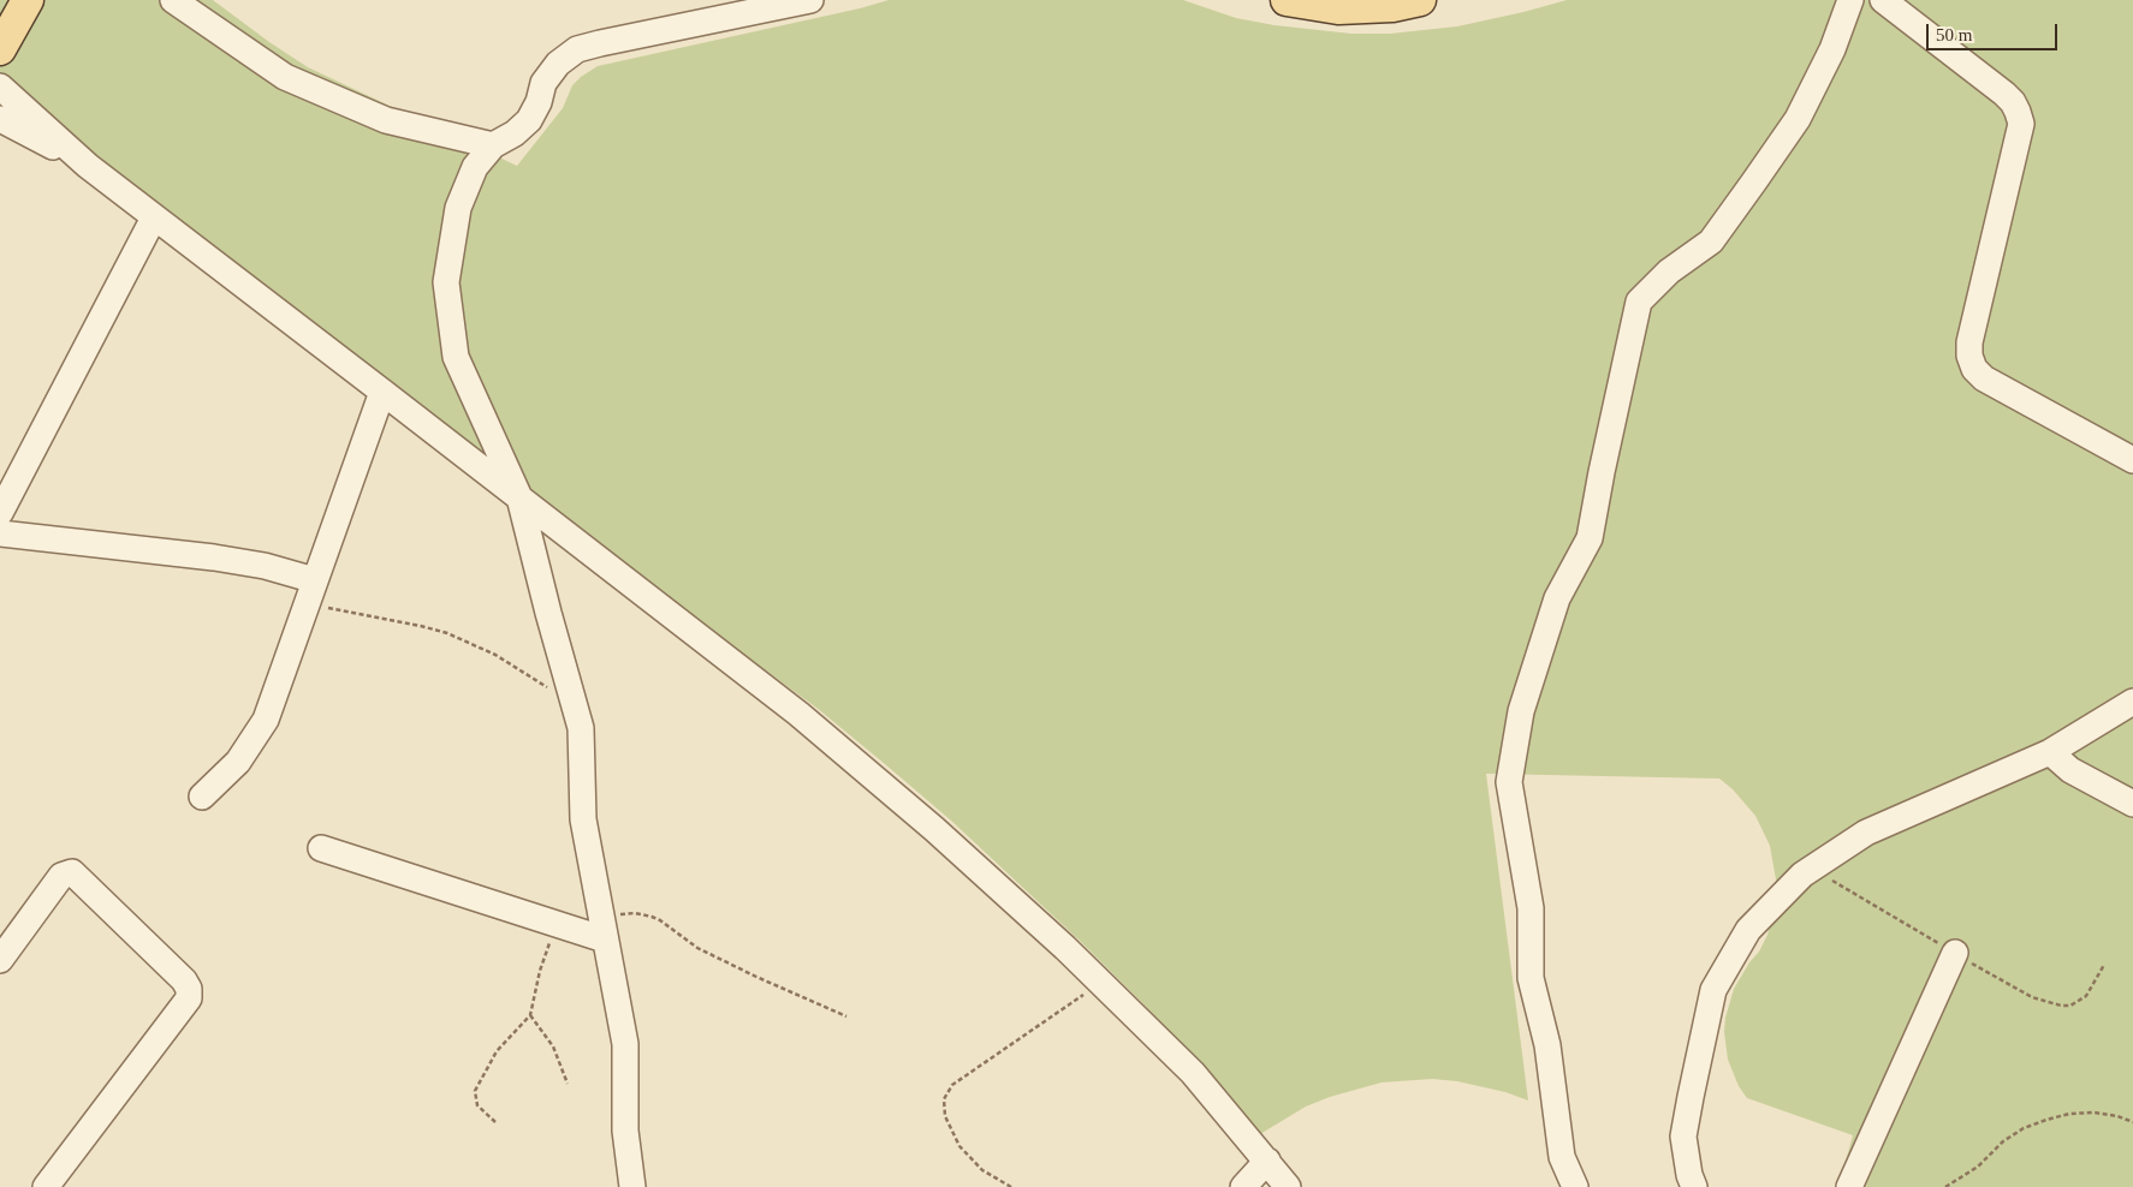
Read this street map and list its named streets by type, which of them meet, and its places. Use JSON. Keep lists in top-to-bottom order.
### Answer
{
  "scale_bar": "50 m"
}
